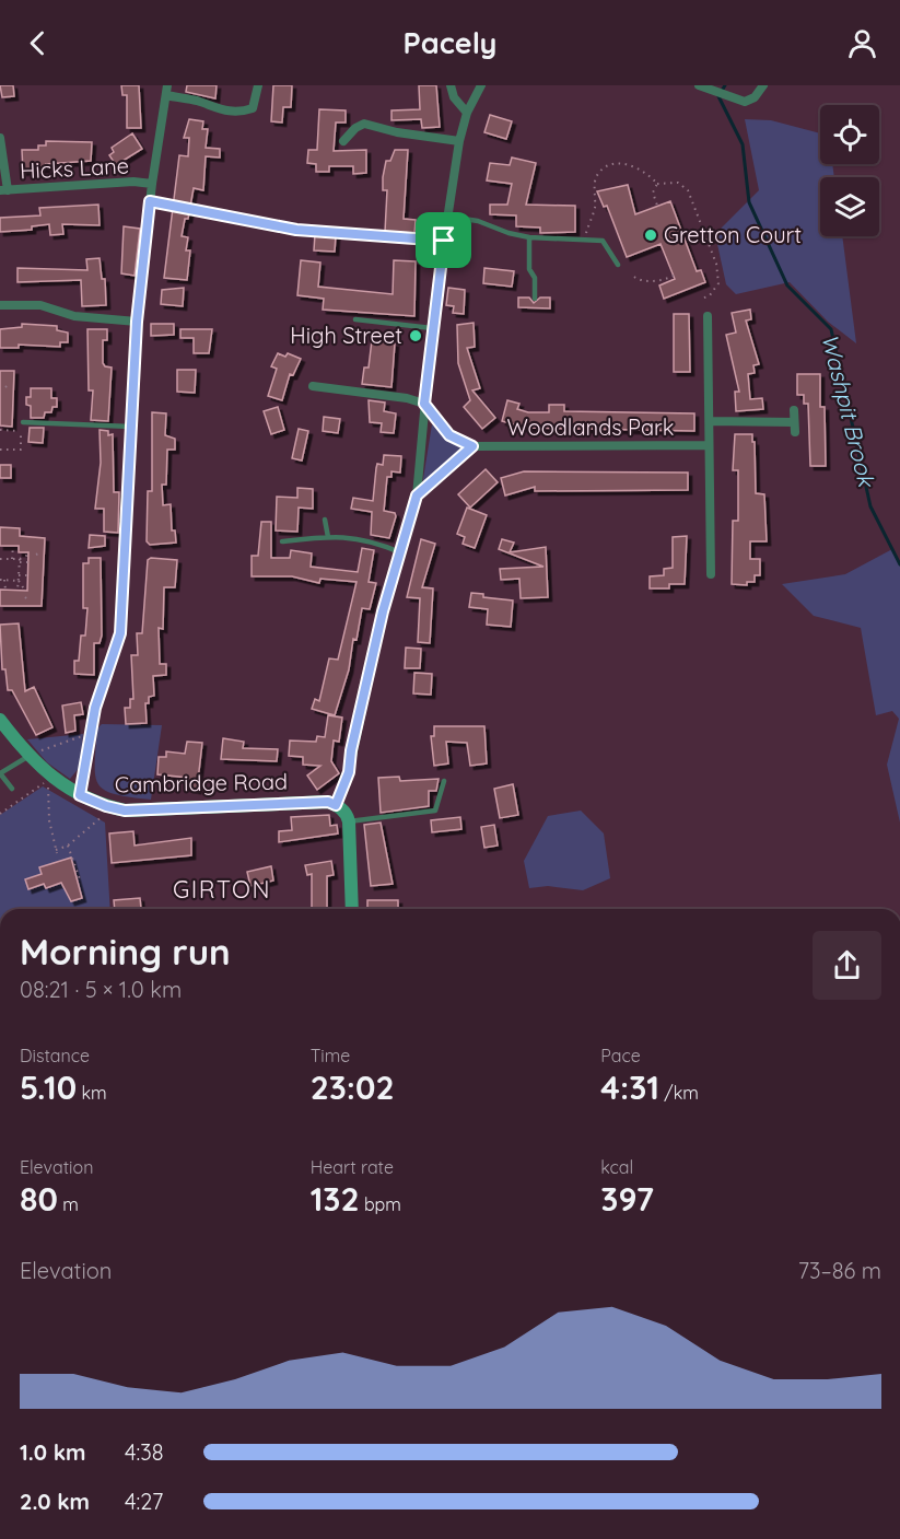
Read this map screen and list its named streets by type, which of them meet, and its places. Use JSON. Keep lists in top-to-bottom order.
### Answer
{
  "streets": {
    "street": ["Hicks Lane", "Woodlands Park", "Cambridge Road"]
  },
  "districts": ["GIRTON"],
  "water": ["Washpit Brook"],
  "places": ["Gretton Court", "High Street"],
  "page": {
    "header": "Pacely",
    "heading": ["Morning run", "08:21 · 5 × 1.0 km"],
    "stats": [
      ["Distance", "5.10 km"],
      ["Time", "23:02"],
      ["Pace", "4:31 /km"],
      ["Elevation", "80 m"],
      ["Heart rate", "132 bpm"],
      ["kcal", "397"]
    ],
    "chart": ["Elevation", "73–86 m"],
    "list": [
      {
        "name": "1.0 km",
        "note": "4:38"
      },
      {
        "name": "2.0 km",
        "note": "4:27"
      }
    ]
  }
}
